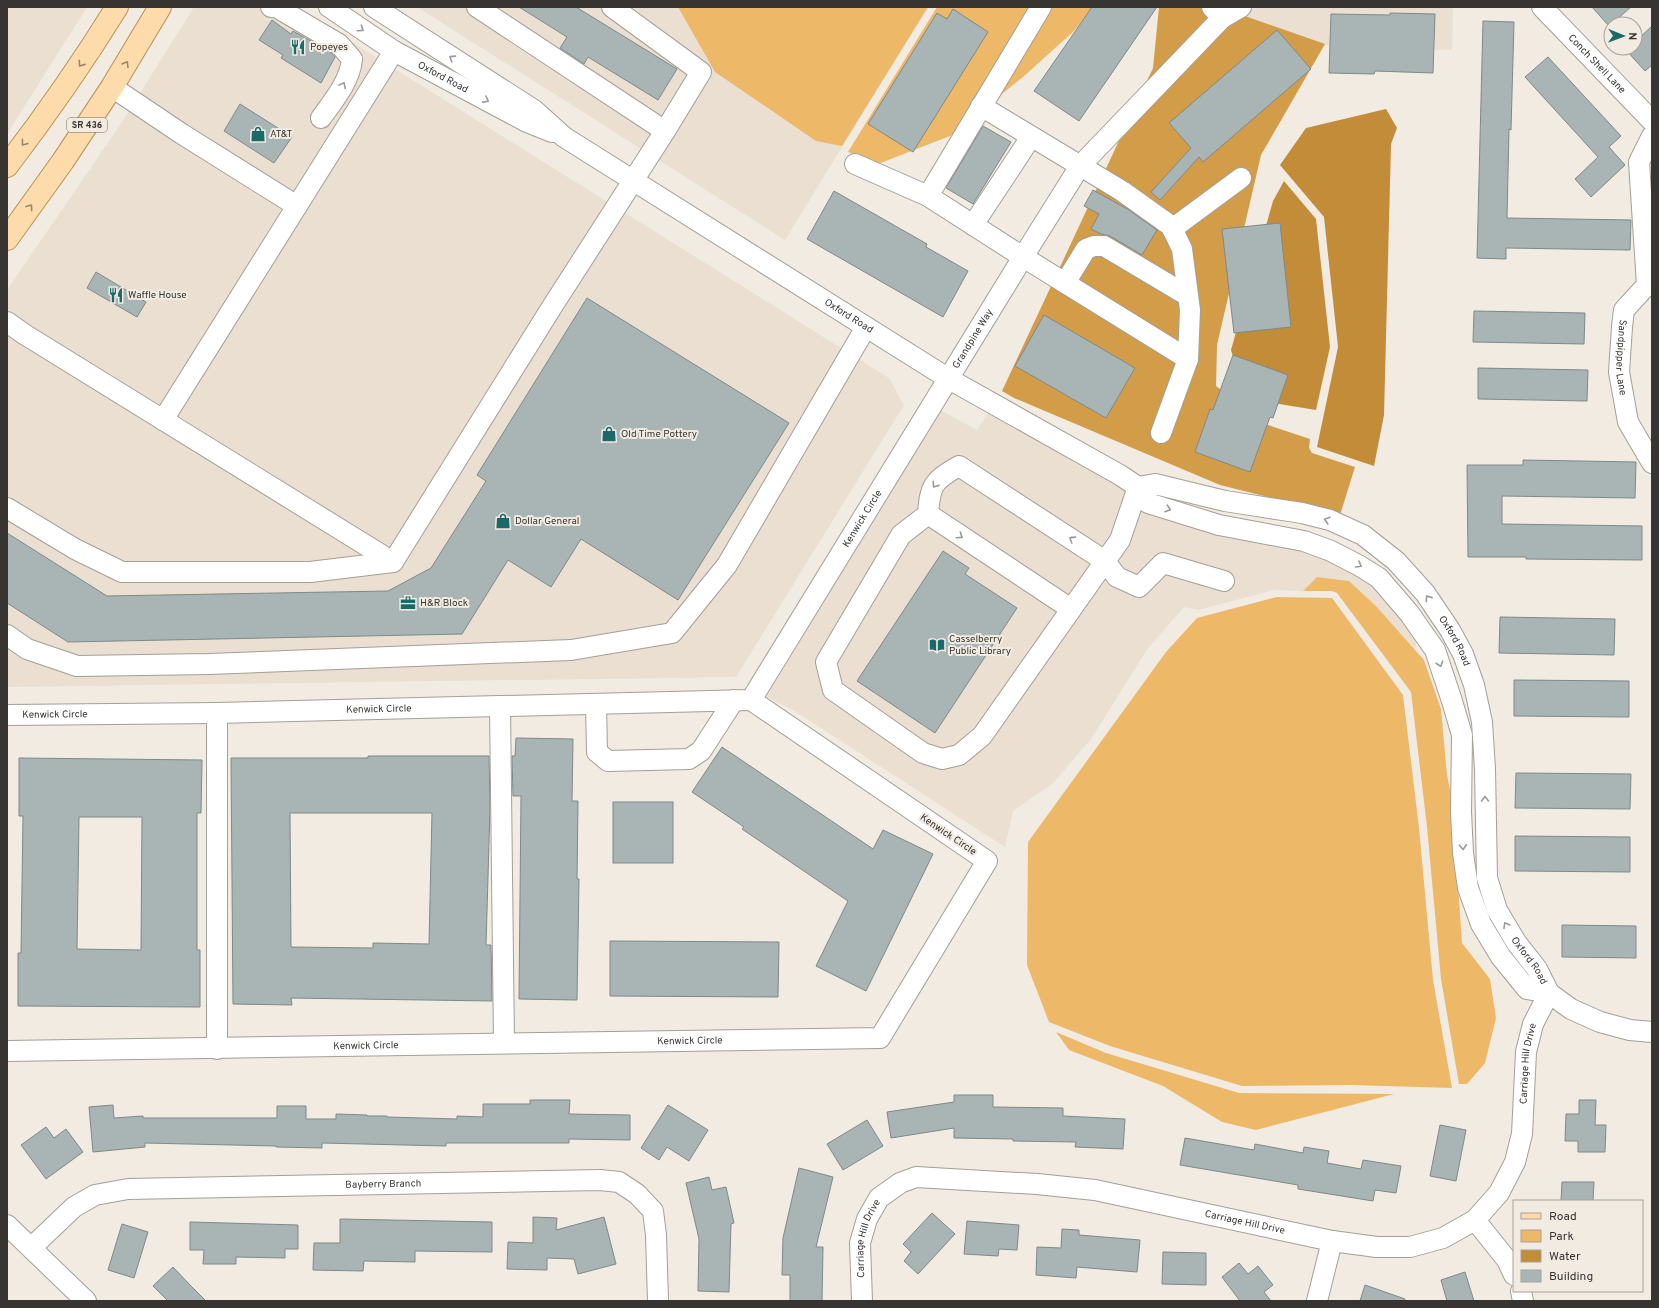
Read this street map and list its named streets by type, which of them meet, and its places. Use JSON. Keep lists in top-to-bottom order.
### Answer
{
  "streets": {
    "main road": ["SR 436"],
    "street": [
      "Conch Shell Lane",
      "Oxford Road",
      "Grandpine Way",
      "Sandpipper Lane",
      "Kenwick Circle",
      "Carriage Hill Drive",
      "Bayberry Branch"
    ]
  },
  "crossings": [
    ["Oxford Road", "Grandpine Way"],
    ["Oxford Road", "Kenwick Circle"],
    ["Oxford Road", "Carriage Hill Drive"],
    ["Grandpine Way", "Kenwick Circle"]
  ],
  "places": {
    "restaurant": ["Popeyes", "Waffle House"],
    "shop": ["AT&T", "Old Time Pottery", "Dollar General"],
    "office": ["H&R Block"],
    "library": ["Casselberry Public Library"]
  },
  "legend": [
    "Road",
    "Park",
    "Water",
    "Building"
  ],
  "north": "right"
}
